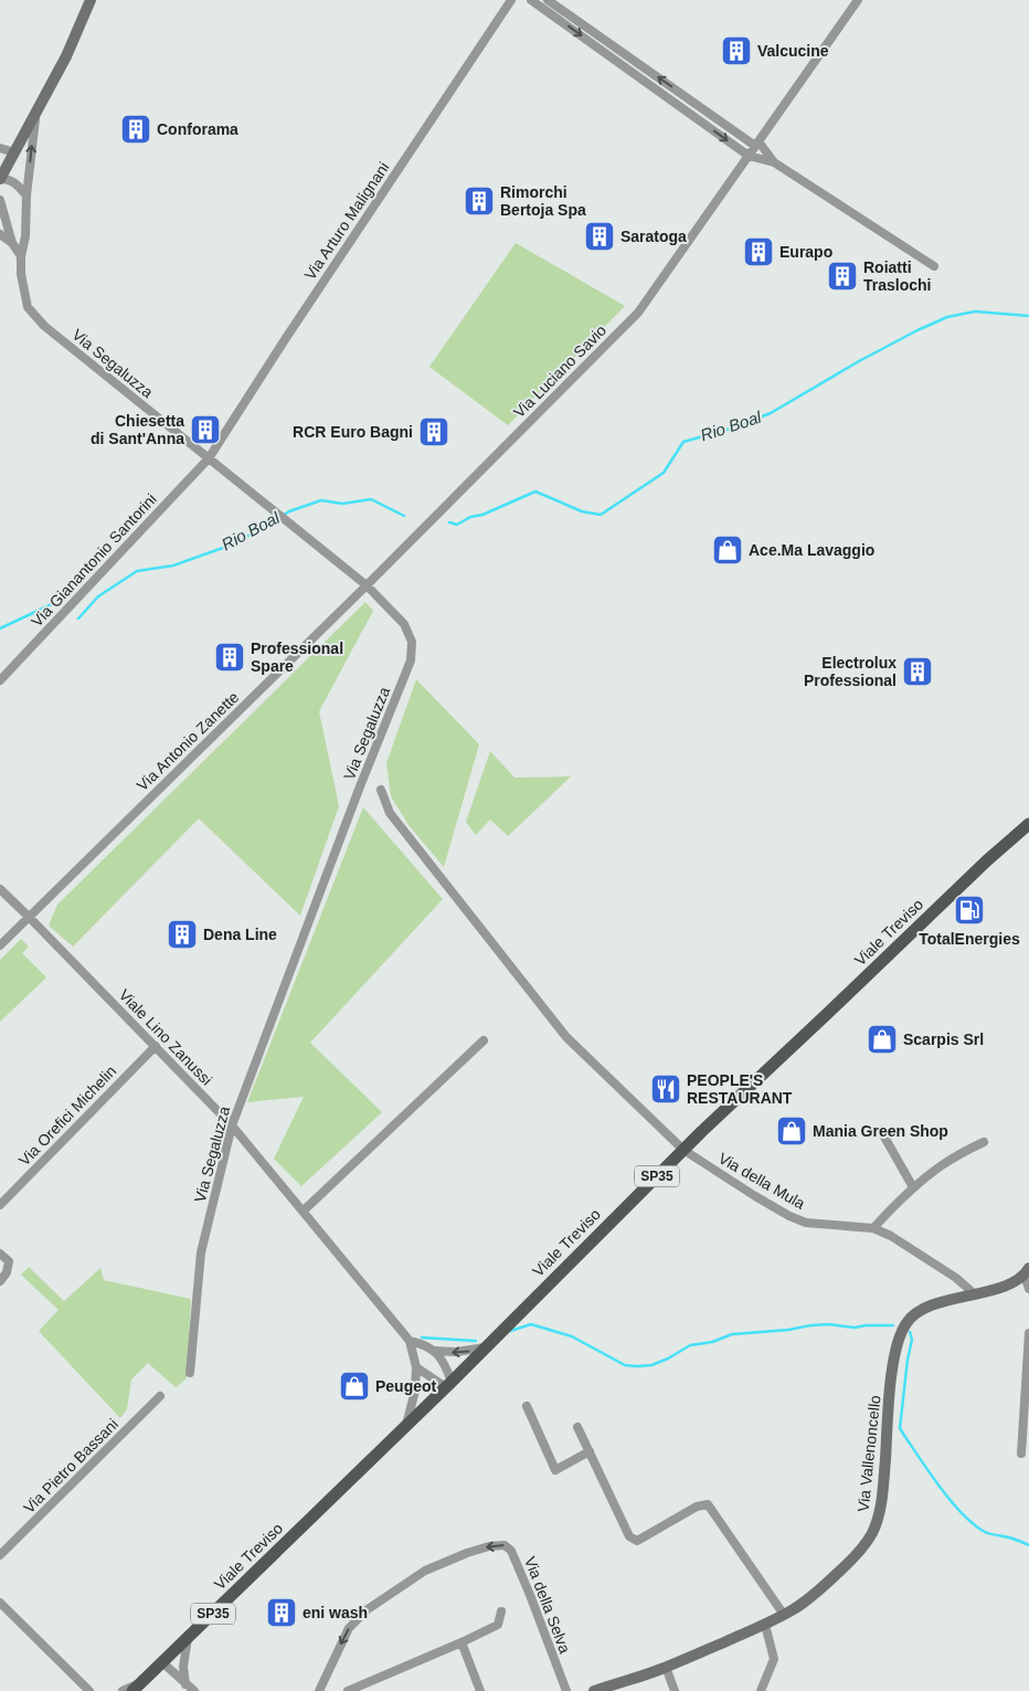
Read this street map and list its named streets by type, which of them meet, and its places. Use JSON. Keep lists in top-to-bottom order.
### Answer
{
  "streets": {
    "main road": ["Viale Treviso", "SP35"],
    "street": [
      "Via Arturo Malignani",
      "Via Segaluzza",
      "Via Luciano Savio",
      "Via Gianantonio Santorini",
      "Via Antonio Zanette",
      "Viale Lino Zanussi",
      "Via Orefici Michelin",
      "Via della Mula",
      "Via Vallenoncello",
      "Via Pietro Bassani",
      "Via della Selva"
    ]
  },
  "crossings": [
    ["Via Arturo Malignani", "Via Segaluzza"],
    ["Via Arturo Malignani", "Via Gianantonio Santorini"],
    ["Via Segaluzza", "Via Luciano Savio"],
    ["Via Segaluzza", "Via Gianantonio Santorini"],
    ["Via Segaluzza", "Via Antonio Zanette"],
    ["Via Segaluzza", "Viale Lino Zanussi"],
    ["Via Luciano Savio", "Via Antonio Zanette"],
    ["Via Antonio Zanette", "Viale Lino Zanussi"],
    ["Viale Treviso", "Viale Lino Zanussi"],
    ["Viale Treviso", "Via della Mula"],
    ["Viale Lino Zanussi", "Via Orefici Michelin"],
    ["Via della Mula", "Via Vallenoncello"]
  ],
  "water": ["Rio Boal"],
  "places": {
    "building": [
      "Valcucine",
      "Conforama",
      "Rimorchi Bertoja Spa",
      "Saratoga",
      "Eurapo",
      "Roiatti Traslochi",
      "Chiesetta di Sant'Anna",
      "RCR Euro Bagni",
      "Professional Spare",
      "Electrolux Professional",
      "Dena Line",
      "eni wash"
    ],
    "shop": [
      "Ace.Ma Lavaggio",
      "Scarpis Srl",
      "Mania Green Shop",
      "Peugeot"
    ],
    "fuel station": ["TotalEnergies"],
    "restaurant": ["PEOPLE'S RESTAURANT"]
  }
}
